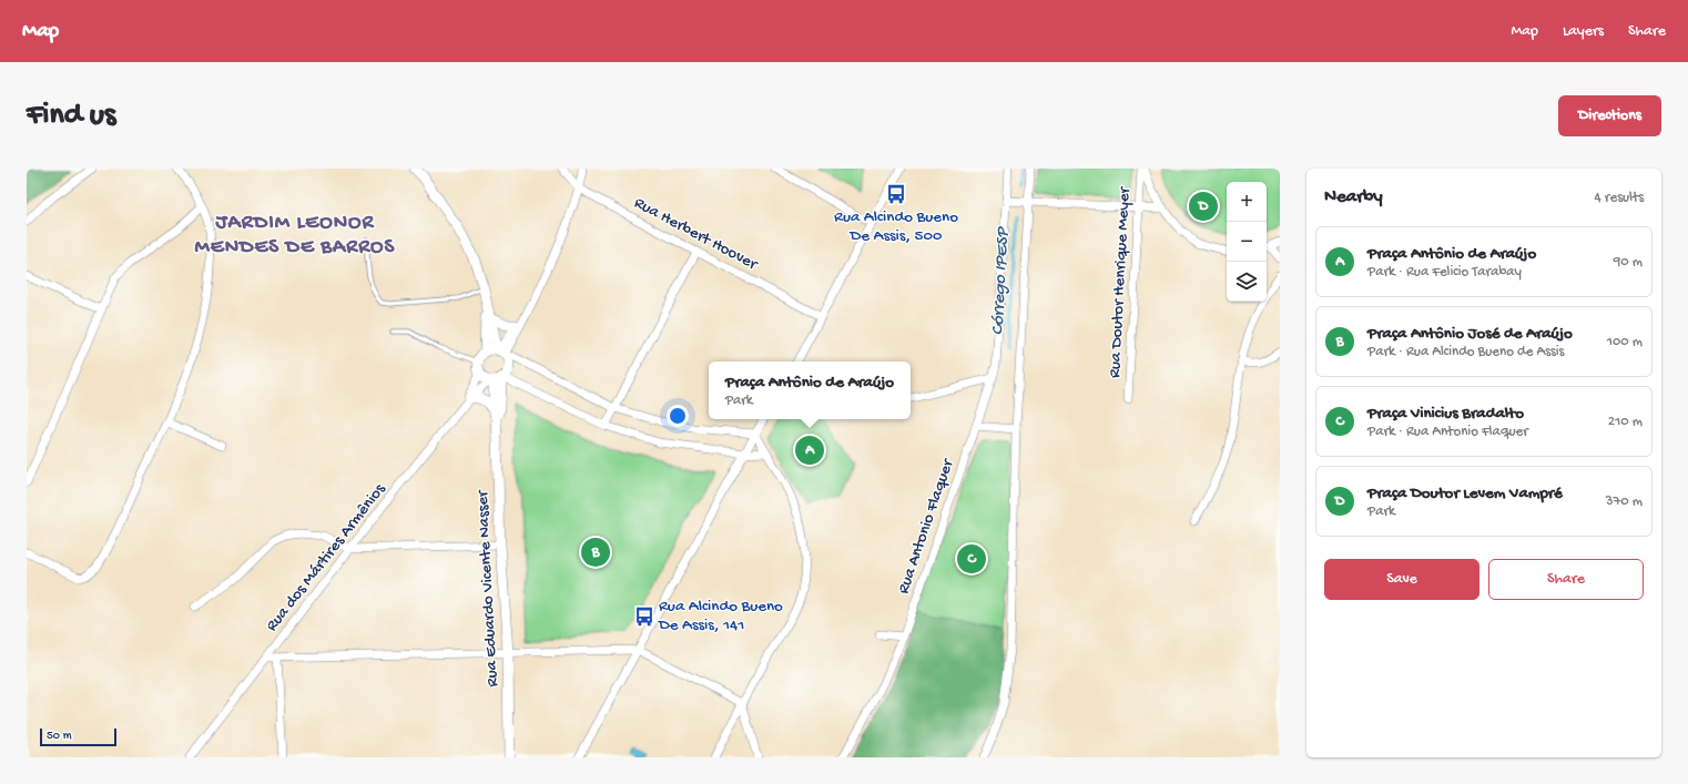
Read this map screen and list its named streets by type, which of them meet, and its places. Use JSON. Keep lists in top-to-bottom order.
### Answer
{
  "streets": {
    "street": [
      "Rua Herbert Hoover",
      "Rua Doutor Henrique Meyer",
      "Rua Antonio Flaquer",
      "Rua dos Mártires Armênios",
      "Rua Eduardo Vicente Nasser"
    ]
  },
  "crossings": [
    ["Rua dos Mártires Armênios", "Rua Eduardo Vicente Nasser"]
  ],
  "districts": ["JARDIM LEONOR MENDES DE BARROS"],
  "water": ["Córrego IPESP"],
  "places": {
    "bus stop": ["Rua Alcindo Bueno De Assis, 500", "Rua Alcindo Bueno De Assis, 141"]
  },
  "scale_bar": "50 m",
  "page": {
    "header": "Map",
    "nav": ["Map", "Layers", "Share"],
    "buttons": [
      "Directions",
      ["Save", "Share"]
    ],
    "title": "Find us",
    "heading": ["Nearby", "4 results"],
    "map_buttons": ["+", "−"],
    "pins": [
      "D",
      "A",
      "B",
      "C"
    ],
    "list": [
      {
        "mark": "A",
        "name": "Praça Antônio de Araújo",
        "note": "Park · Rua Felicio Tarabay",
        "value": "90 m"
      },
      {
        "mark": "B",
        "name": "Praça Antônio José de Araújo",
        "note": "Park · Rua Alcindo Bueno de Assis",
        "value": "100 m"
      },
      {
        "mark": "C",
        "name": "Praça Vinicius Bradalto",
        "note": "Park · Rua Antonio Flaquer",
        "value": "210 m"
      },
      {
        "mark": "D",
        "name": "Praça Doutor Levem Vampré",
        "note": "Park",
        "value": "370 m"
      }
    ],
    "popup": ["Praça Antônio de Araújo", "Park"],
    "scale": "50 m"
  }
}
